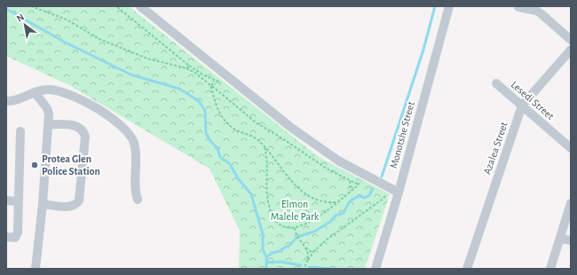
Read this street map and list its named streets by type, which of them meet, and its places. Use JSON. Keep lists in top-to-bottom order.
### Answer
{
  "streets": {
    "street": ["Lesedi Street", "Monotshe Street", "Azalea Street"]
  },
  "crossings": [
    ["Lesedi Street", "Azalea Street"]
  ],
  "parks": ["Elmon Malele Park"],
  "places": ["Protea Glen Police Station"],
  "north": "top left"
}
